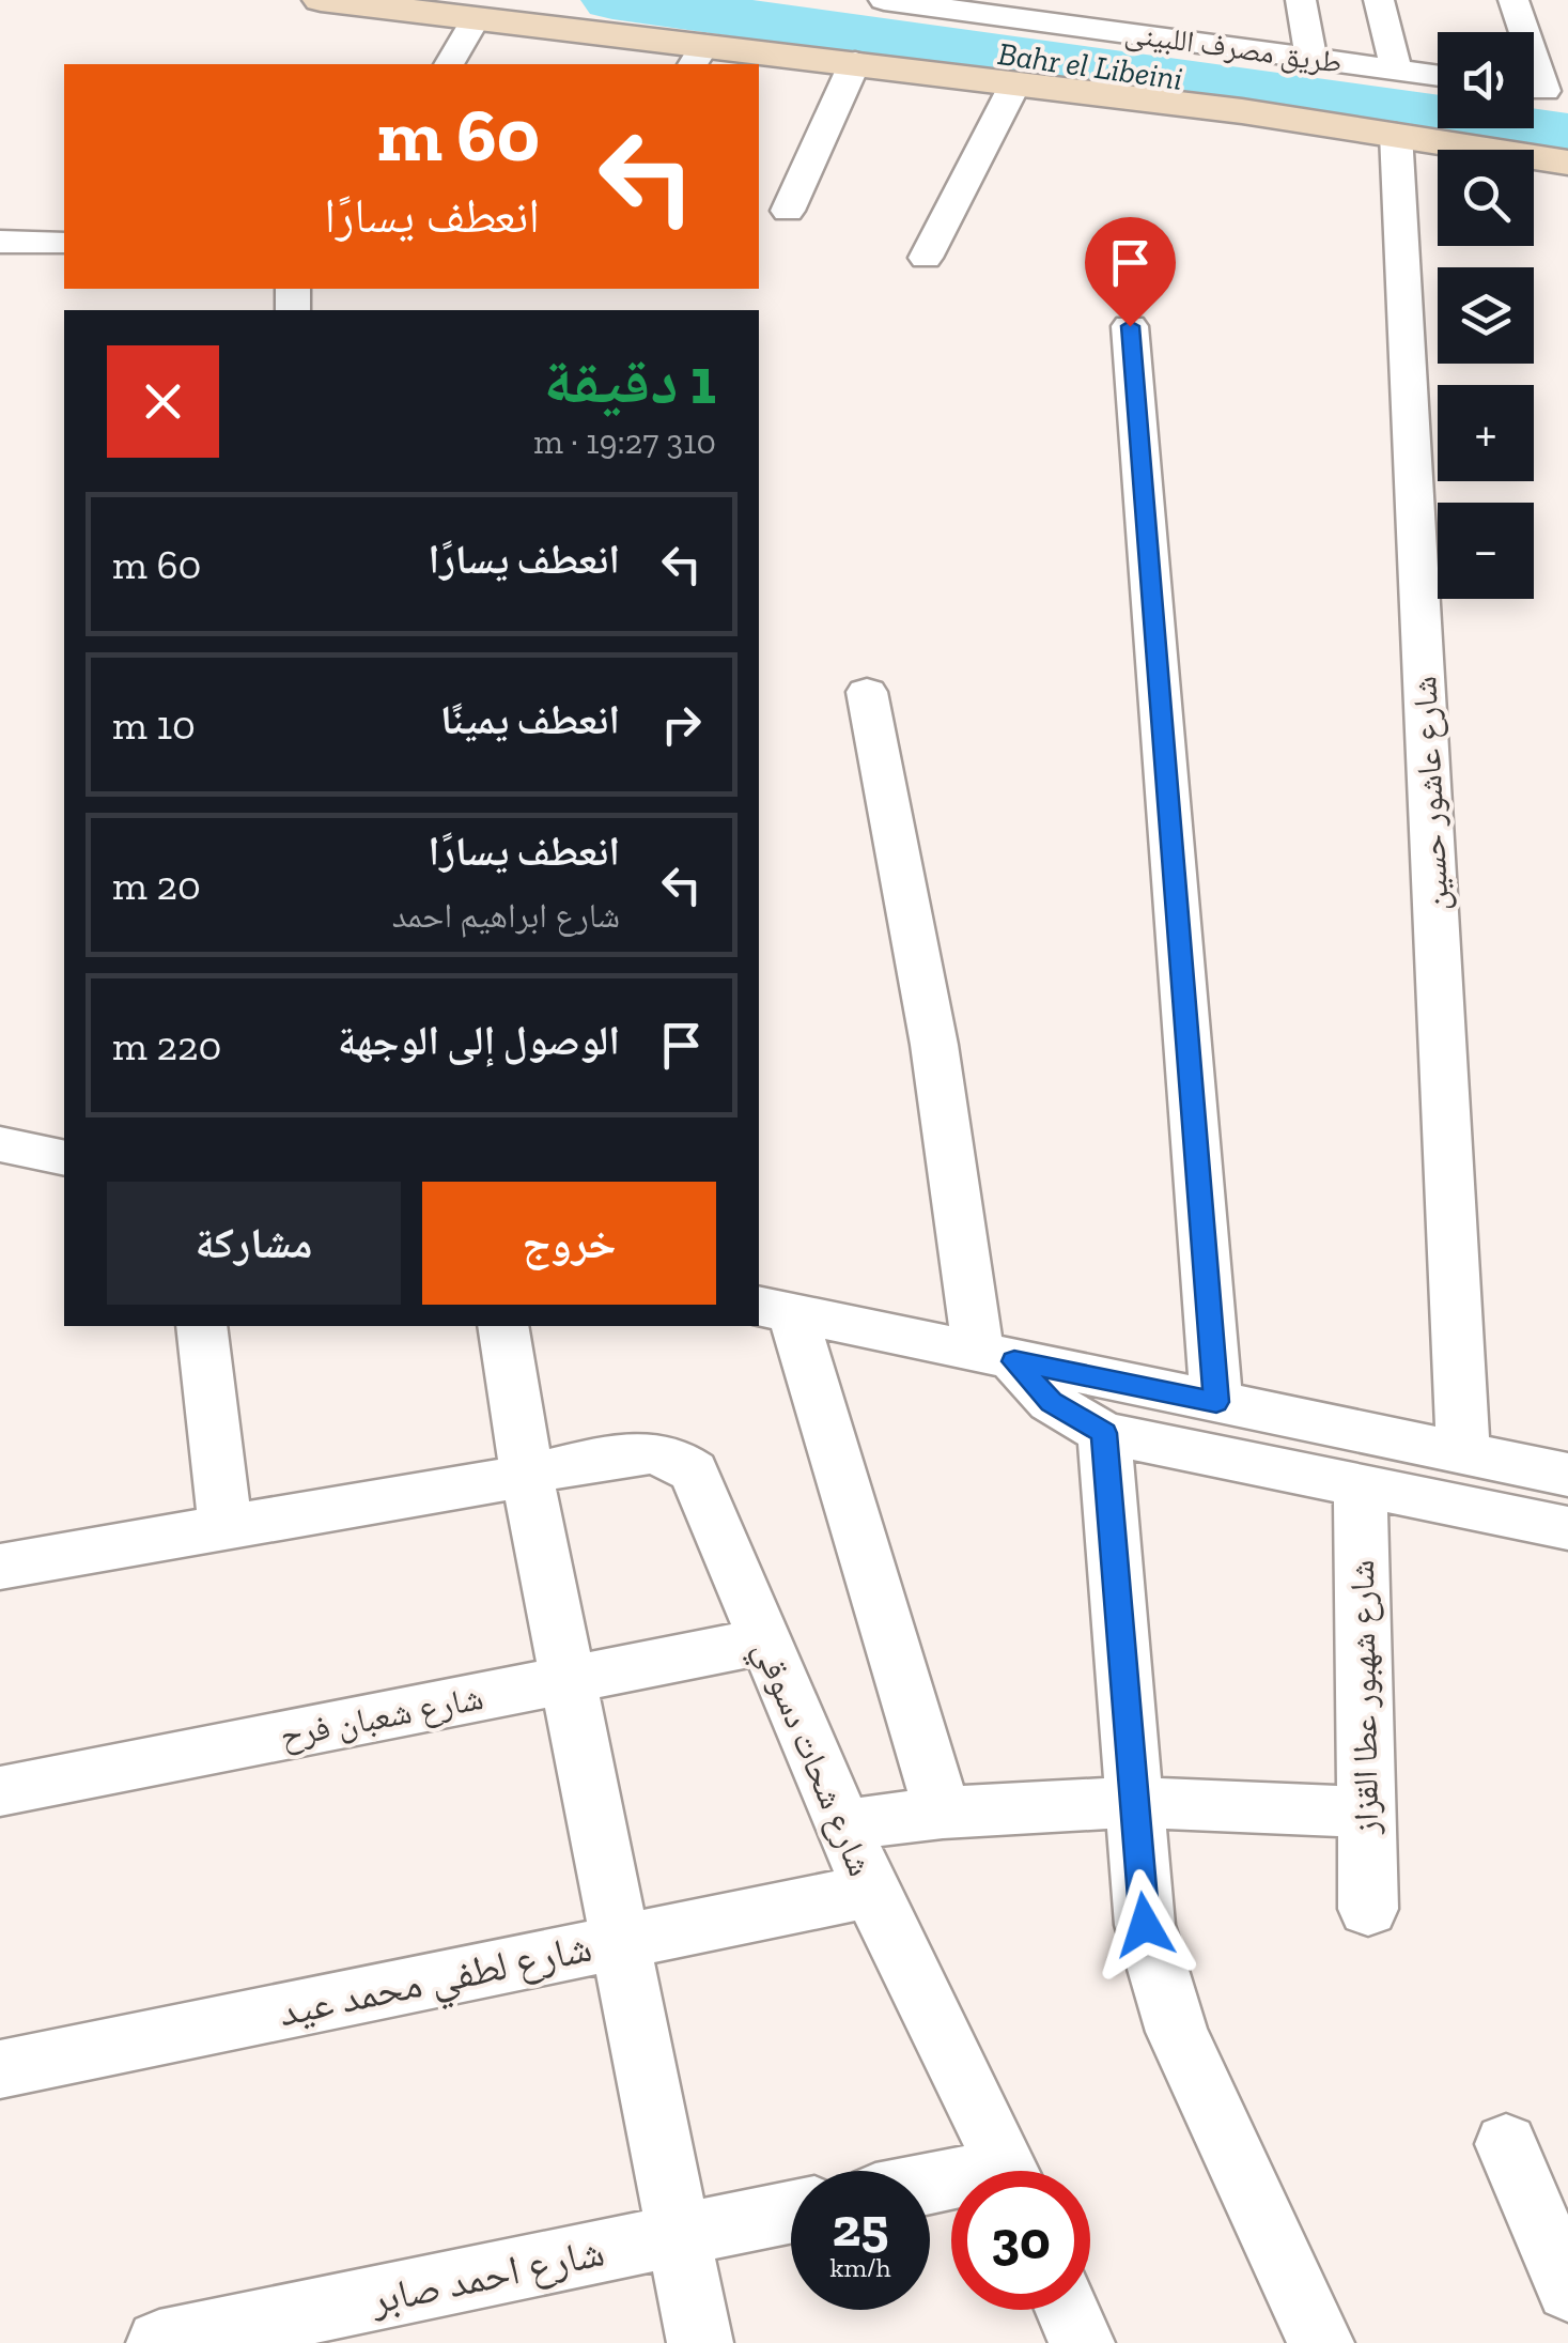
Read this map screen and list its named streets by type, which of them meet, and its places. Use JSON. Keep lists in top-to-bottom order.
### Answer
{
  "streets": {
    "street": [
      "طريق مصرف اللبينى",
      "شارع عاشور حسين",
      "شارع شهبور عطا القزاز",
      "شارع شعبان فرح",
      "شارع شحات دسوقي",
      "شارع لطفي محمد عيد",
      "شارع احمد صابر"
    ]
  },
  "crossings": [
    ["طريق مصرف اللبينى", "شارع عاشور حسين"],
    ["شارع شعبان فرح", "شارع شحات دسوقي"],
    ["شارع شحات دسوقي", "شارع لطفي محمد عيد"]
  ],
  "water": ["Bahr el Libeini"],
  "page": {
    "map_buttons": ["+", "−"],
    "turn": ["60 m", "انعطف يسارًا"],
    "heading": ["1 دقيقة", "310 m · 19:27"],
    "list": [
      {
        "name": "انعطف يسارًا",
        "value": "60 m"
      },
      {
        "name": "انعطف يمينًا",
        "value": "10 m"
      },
      {
        "name": "انعطف يسارًا",
        "note": "شارع ابراهيم احمد",
        "value": "20 m"
      },
      {
        "name": "الوصول إلى الوجهة",
        "value": "220 m"
      }
    ],
    "buttons": ["خروج", "مشاركة"],
    "speed": "25 km/h",
    "limit": "30"
  }
}
